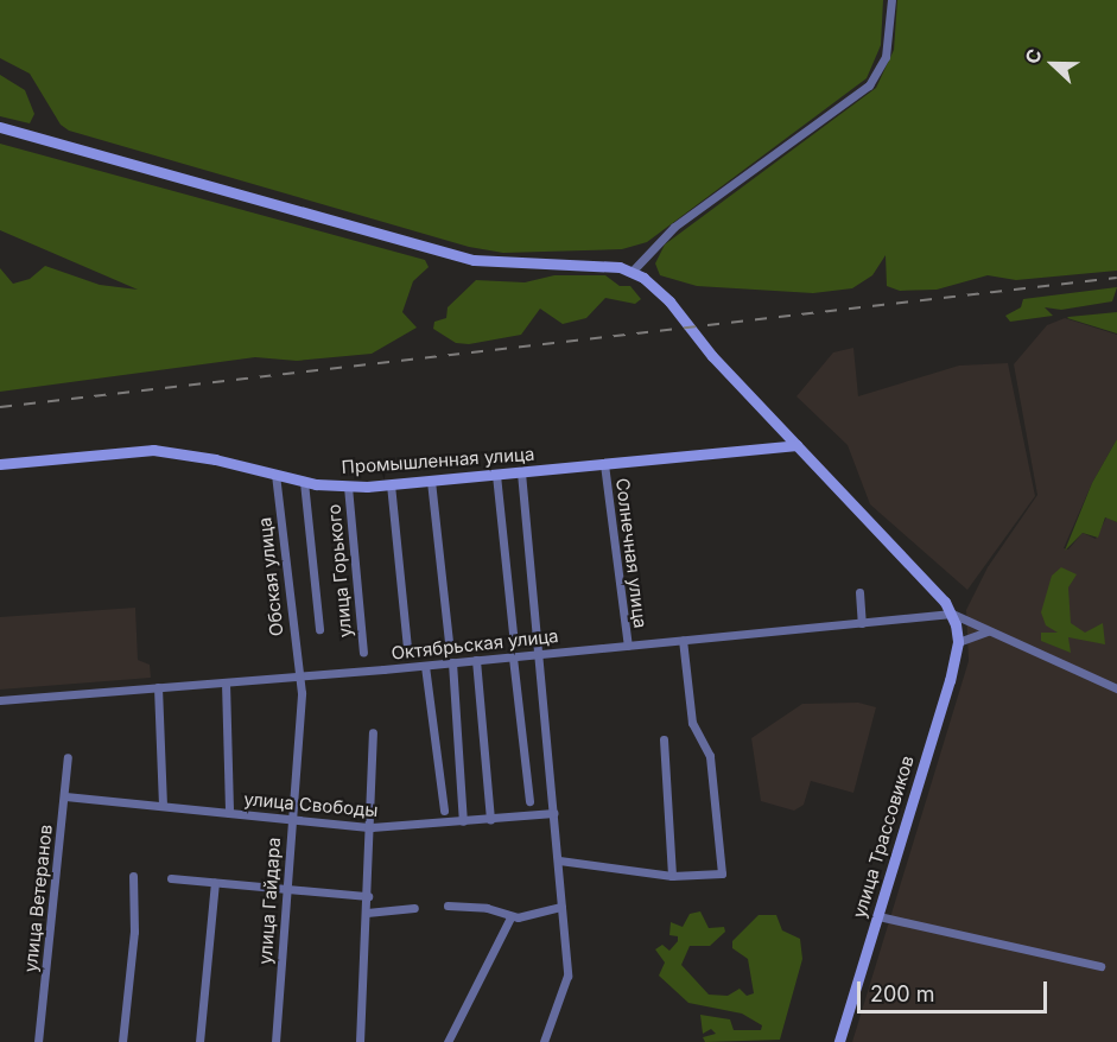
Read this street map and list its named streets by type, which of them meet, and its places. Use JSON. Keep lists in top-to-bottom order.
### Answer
{
  "streets": {
    "main road": ["Промышленная улица", "улица Трассовиков"],
    "street": [
      "Солнечная улица",
      "улица Горького",
      "Обская улица",
      "Октябрьская улица",
      "улица Свободы",
      "улица Ветеранов",
      "улица Гайдара"
    ]
  },
  "crossings": [
    ["Промышленная улица", "Солнечная улица"],
    ["Промышленная улица", "улица Горького"],
    ["Промышленная улица", "Обская улица"],
    ["Солнечная улица", "Октябрьская улица"],
    ["Обская улица", "Октябрьская улица"],
    ["Обская улица", "улица Гайдара"],
    ["Октябрьская улица", "улица Гайдара"],
    ["улица Свободы", "улица Ветеранов"],
    ["улица Свободы", "улица Гайдара"]
  ],
  "scale_bar": "200 m",
  "north": "left"
}
